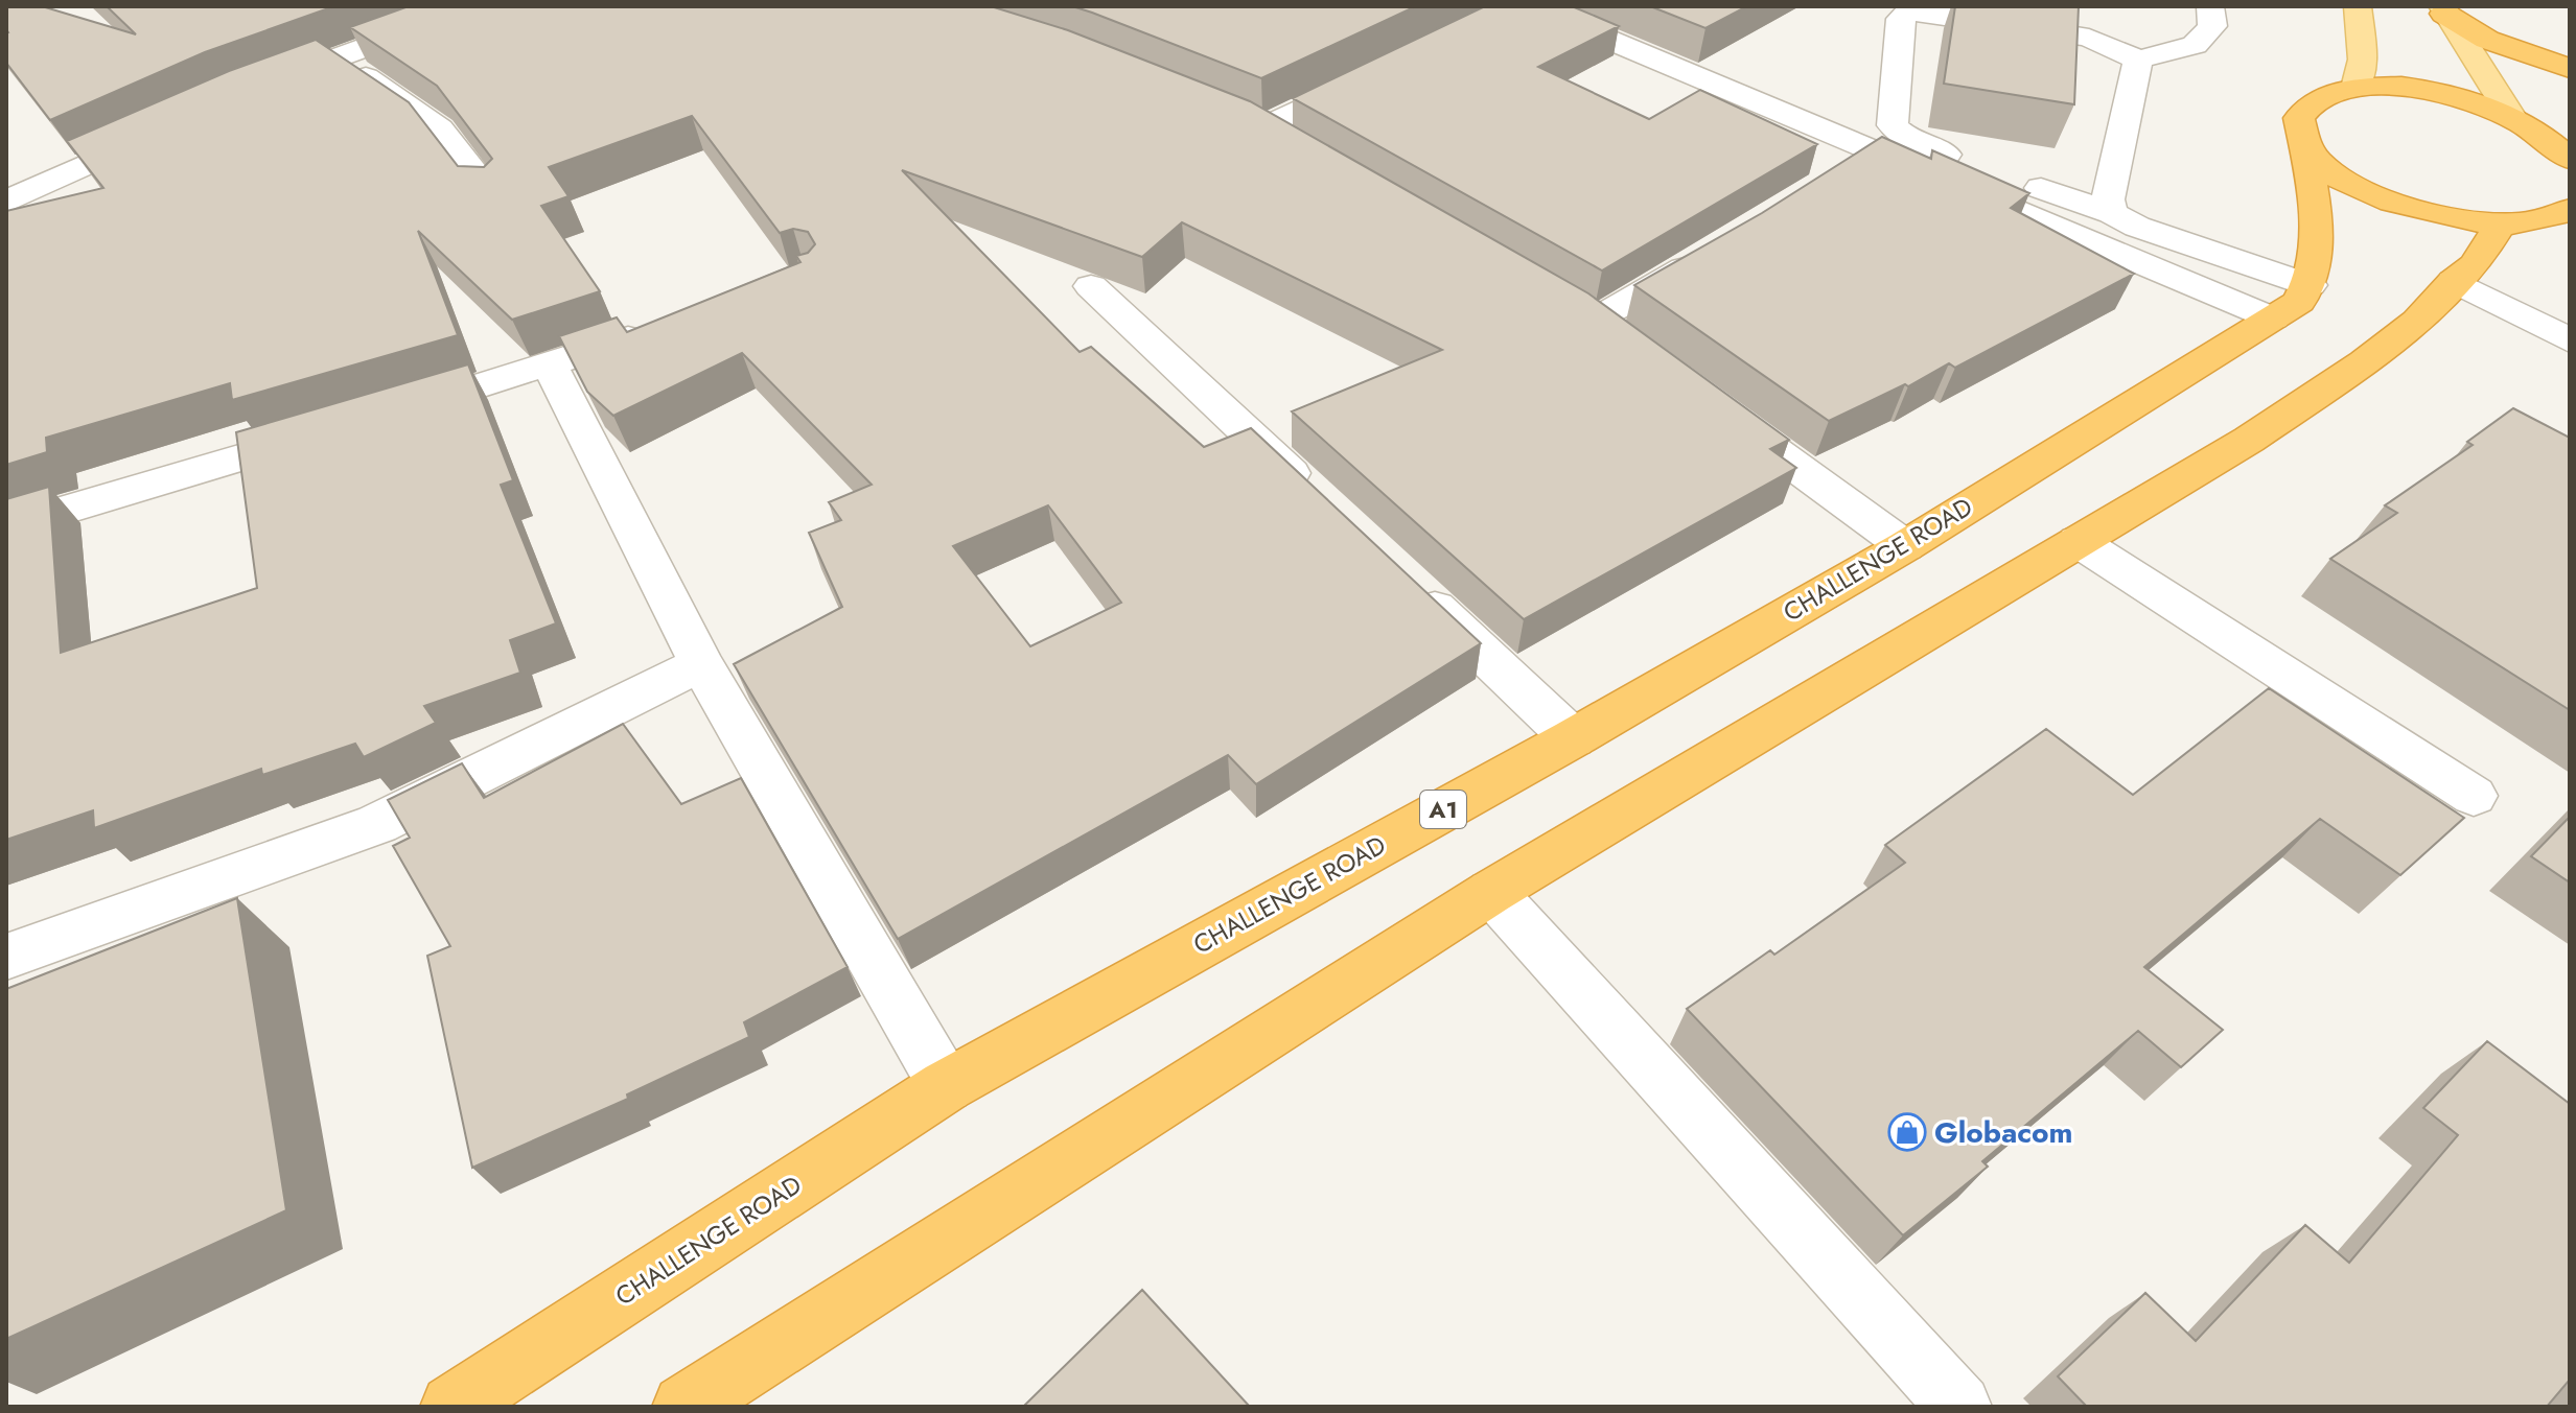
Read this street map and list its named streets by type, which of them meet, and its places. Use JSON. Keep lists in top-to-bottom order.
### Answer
{
  "streets": {
    "highway": ["CHALLENGE ROAD", "A1"]
  },
  "places": {
    "shop": ["Globacom"]
  }
}
